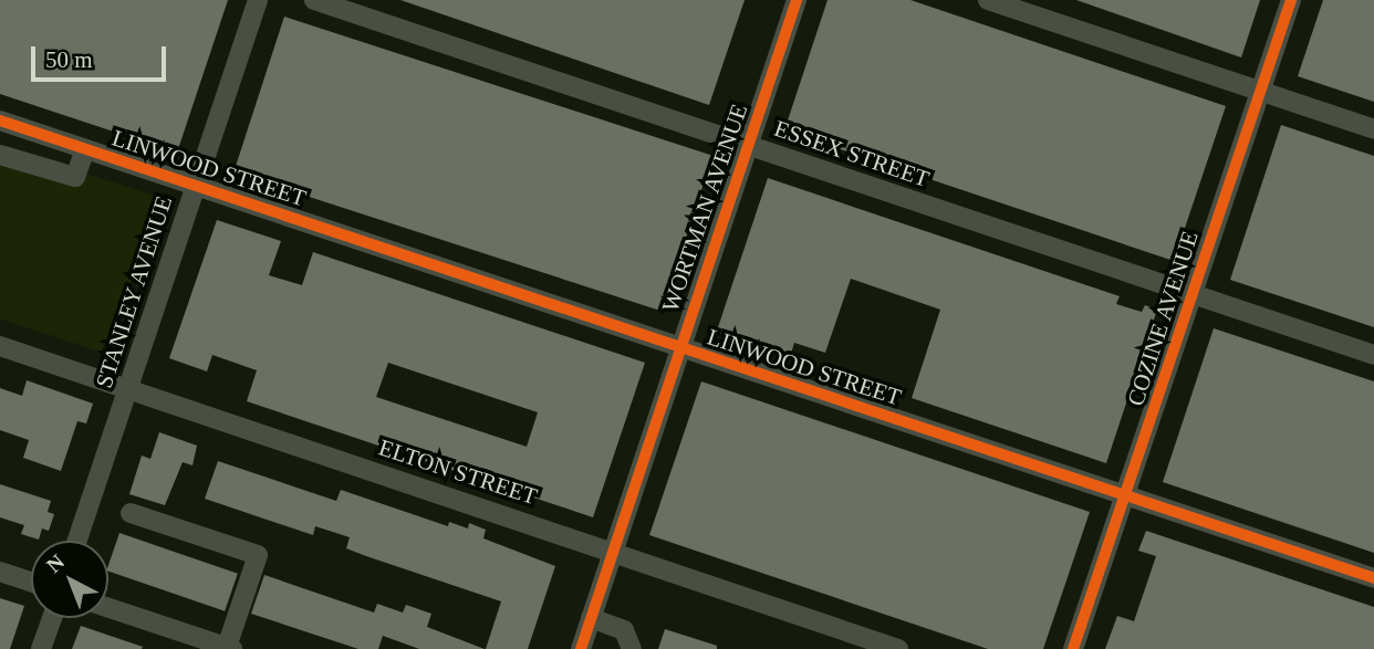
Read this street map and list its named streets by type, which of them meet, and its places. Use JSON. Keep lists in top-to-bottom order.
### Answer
{
  "streets": {
    "street": [
      "ESSEX STREET",
      "LINWOOD STREET",
      "WORTMAN AVENUE",
      "STANLEY AVENUE",
      "COZINE AVENUE",
      "ELTON STREET"
    ]
  },
  "crossings": [
    ["ESSEX STREET", "WORTMAN AVENUE"],
    ["ESSEX STREET", "COZINE AVENUE"],
    ["LINWOOD STREET", "WORTMAN AVENUE"],
    ["LINWOOD STREET", "STANLEY AVENUE"],
    ["LINWOOD STREET", "COZINE AVENUE"],
    ["WORTMAN AVENUE", "ELTON STREET"],
    ["STANLEY AVENUE", "ELTON STREET"]
  ],
  "scale_bar": "50 m",
  "north": "top left"
}
